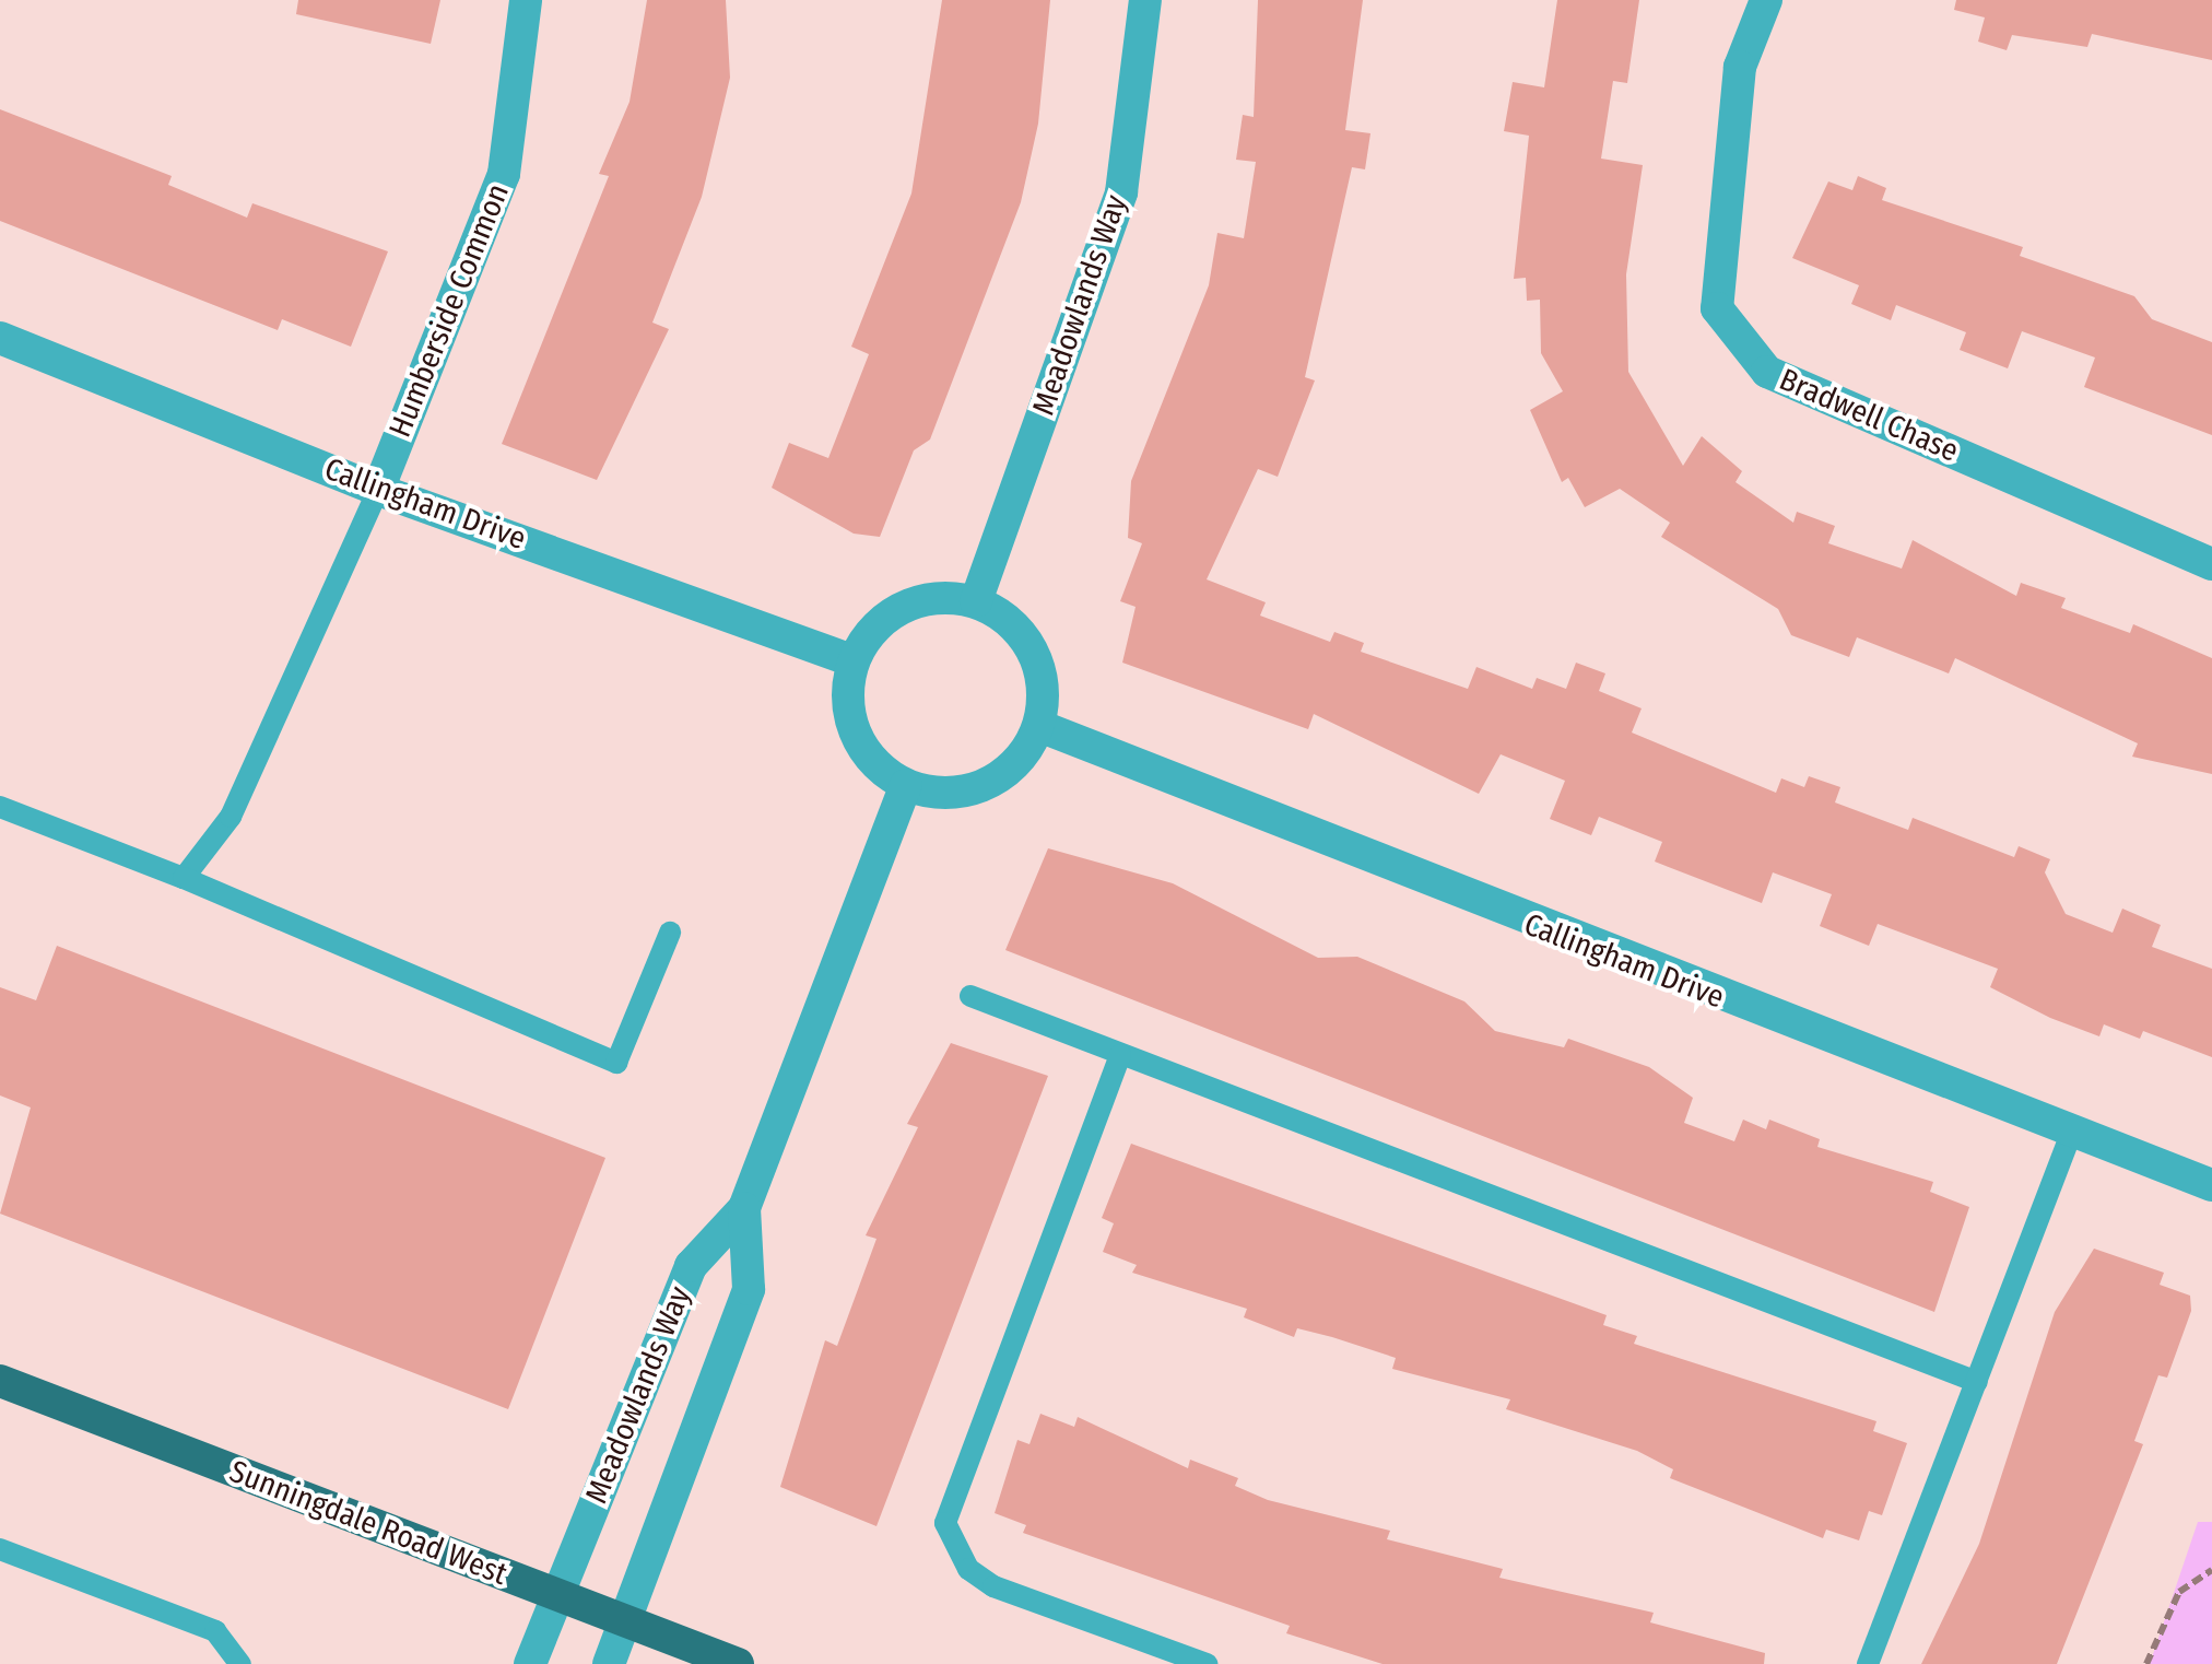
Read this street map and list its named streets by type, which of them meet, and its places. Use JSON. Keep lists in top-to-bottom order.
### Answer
{
  "streets": {
    "main road": ["Sunningdale Road West"],
    "street": [
      "Meadowlands Way",
      "Humberside Common",
      "Bradwell Chase",
      "Callingham Drive"
    ]
  },
  "crossings": [
    ["Meadowlands Way", "Callingham Drive"],
    ["Meadowlands Way", "Sunningdale Road West"],
    ["Humberside Common", "Callingham Drive"]
  ]
}
